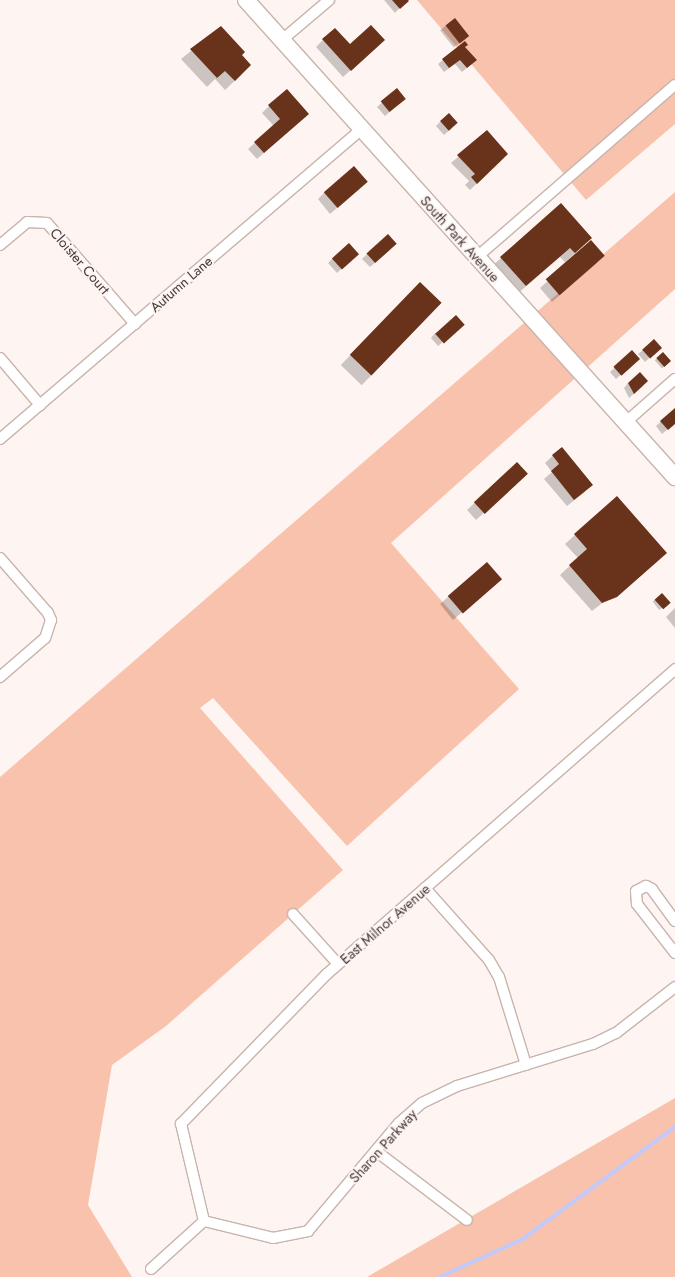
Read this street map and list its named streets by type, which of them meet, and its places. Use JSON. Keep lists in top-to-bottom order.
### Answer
{
  "streets": {
    "main road": ["South Park Avenue"],
    "street": [
      "Cloister Court",
      "Autumn Lane",
      "East Milnor Avenue",
      "Sharon Parkway"
    ]
  },
  "crossings": [
    ["South Park Avenue", "Autumn Lane"],
    ["Cloister Court", "Autumn Lane"],
    ["East Milnor Avenue", "Sharon Parkway"]
  ]
}
